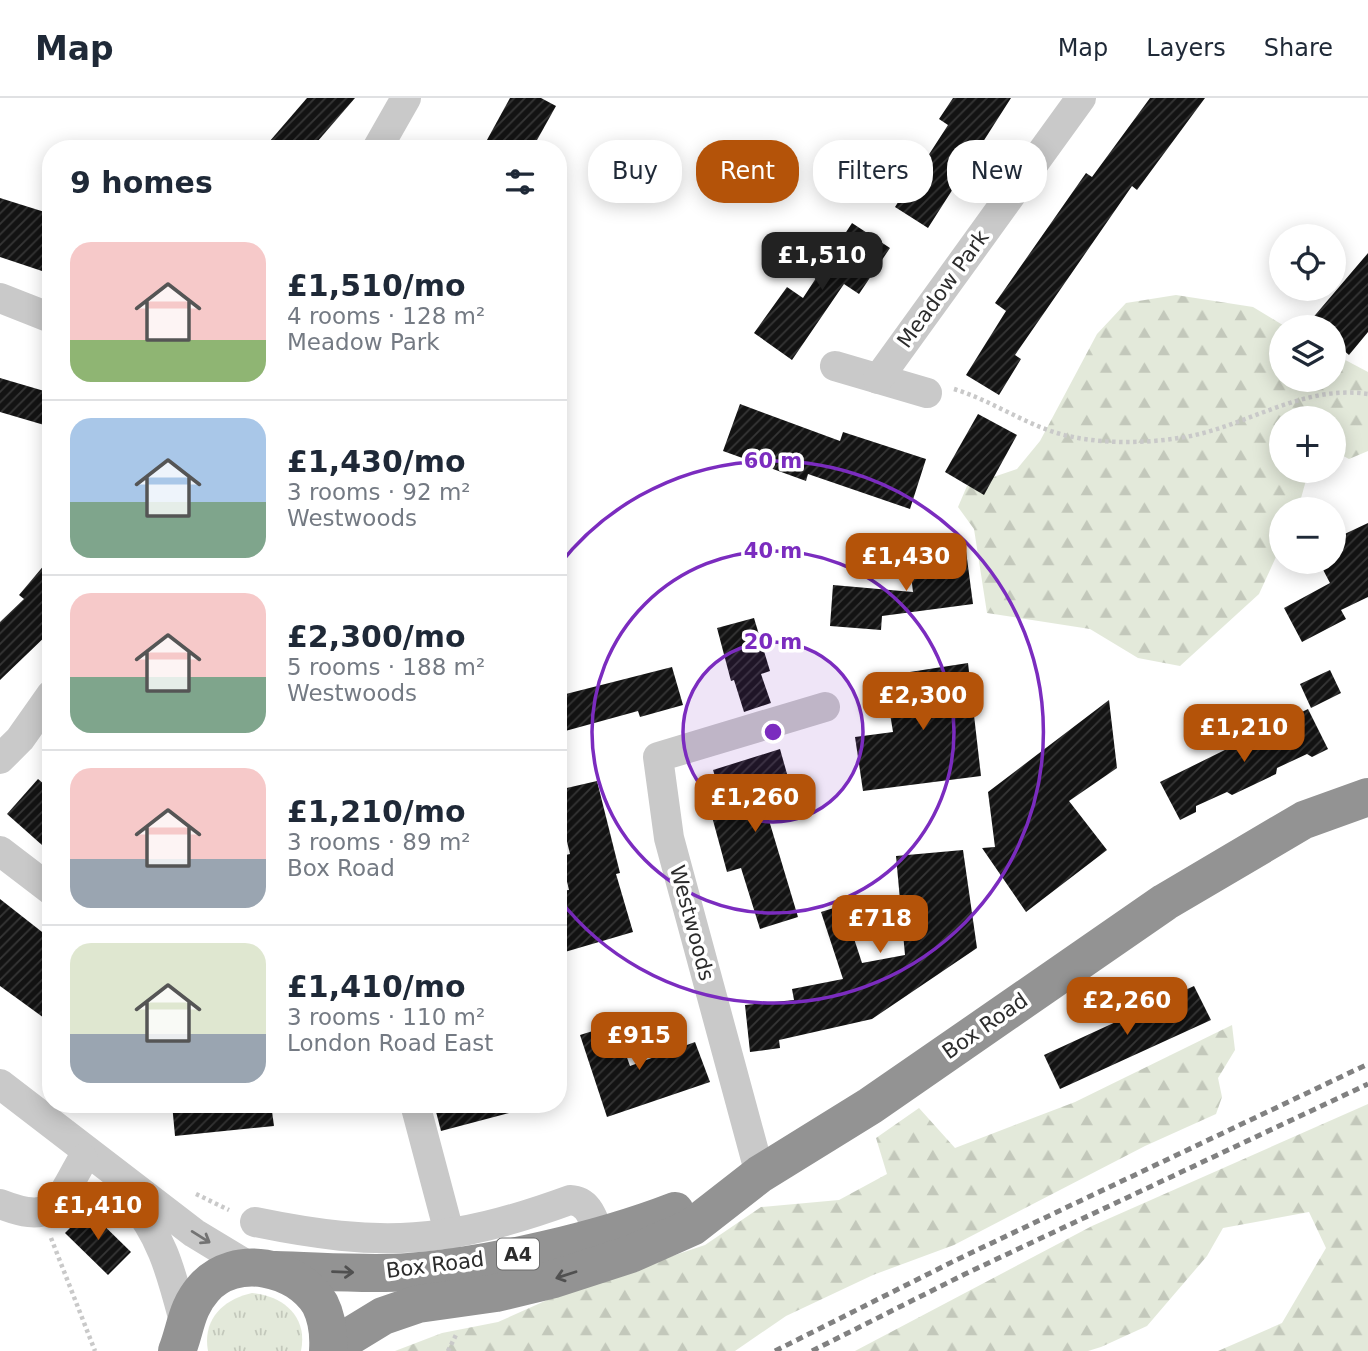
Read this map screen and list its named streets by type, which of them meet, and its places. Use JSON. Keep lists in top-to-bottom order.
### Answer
{
  "streets": {
    "highway": ["Box Road", "A4"],
    "street": ["Meadow Park", "Westwoods"]
  },
  "crossings": [
    ["Westwoods", "Box Road"]
  ],
  "page": {
    "header": "Map",
    "nav": ["Map", "Layers", "Share"],
    "chip": [
      "Buy",
      "Rent",
      "Filters",
      "New"
    ],
    "heading": "9 homes",
    "map_buttons": ["+", "−"],
    "list": [
      {
        "name": "£1,510/mo",
        "note": "4 rooms · 128 m² · Meadow Park"
      },
      {
        "name": "£1,430/mo",
        "note": "3 rooms · 92 m² · Westwoods"
      },
      {
        "name": "£2,300/mo",
        "note": "5 rooms · 188 m² · Westwoods"
      },
      {
        "name": "£1,210/mo",
        "note": "3 rooms · 89 m² · Box Road"
      },
      {
        "name": "£1,410/mo",
        "note": "3 rooms · 110 m² · London Road East"
      }
    ],
    "price": [
      "£1,510",
      "£1,430",
      "£2,300",
      "£1,210",
      "£1,260",
      "£718",
      "£2,260",
      "£915",
      "£1,410"
    ]
  },
  "rings": ["60 m", "40 m", "20 m"]
}
